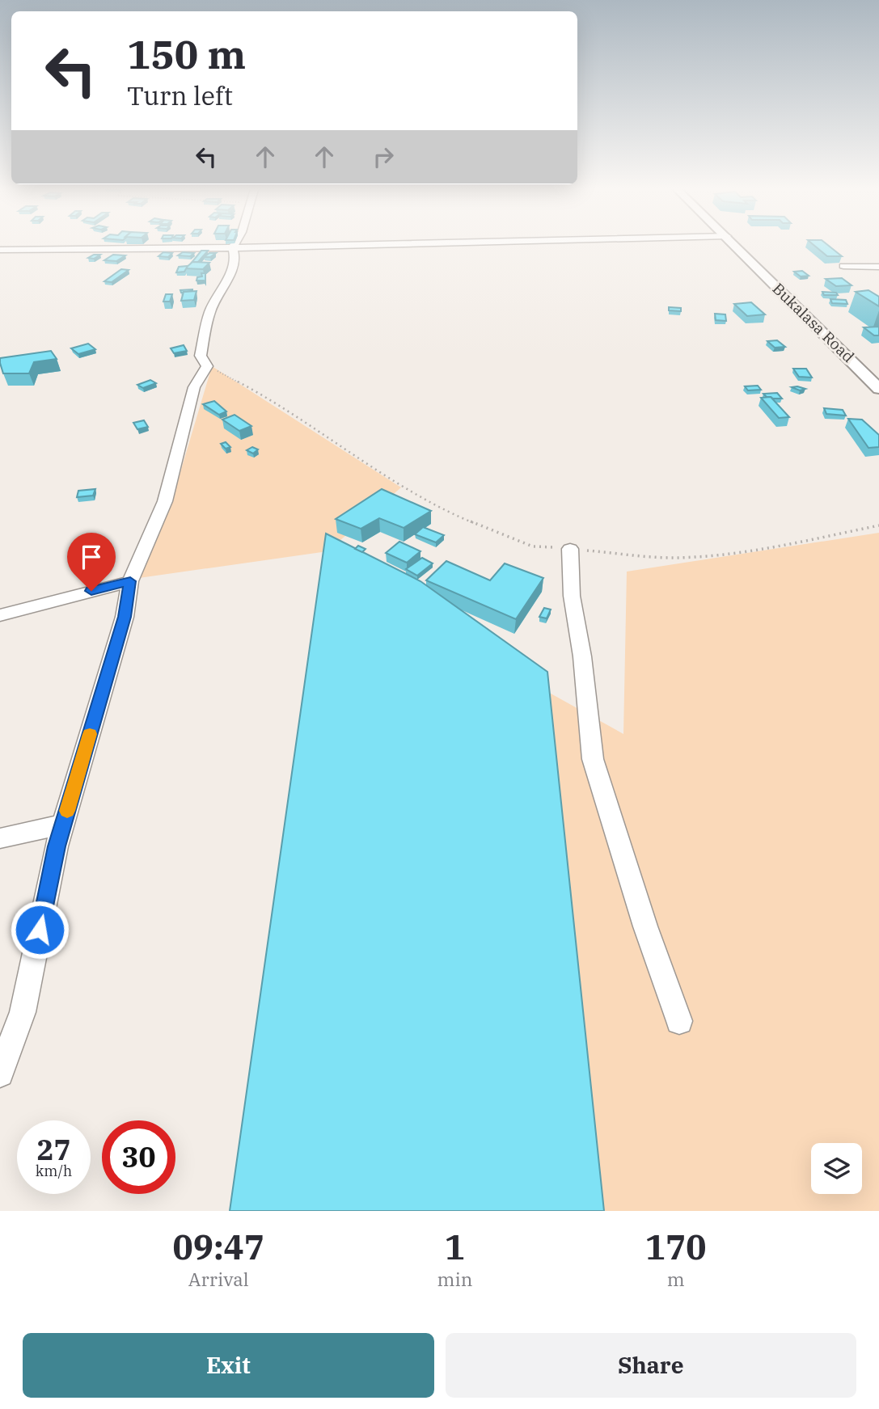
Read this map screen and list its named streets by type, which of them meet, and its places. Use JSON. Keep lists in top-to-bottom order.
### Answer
{
  "streets": {
    "street": ["Bukalasa Road"]
  },
  "page": {
    "turn": ["150 m", "Turn left"],
    "speed": "27 km/h",
    "limit": "30",
    "eta": [
      "09:47",
      "Arrival",
      "1",
      "min",
      "170",
      "m"
    ],
    "buttons": ["Exit", "Share"]
  }
}
